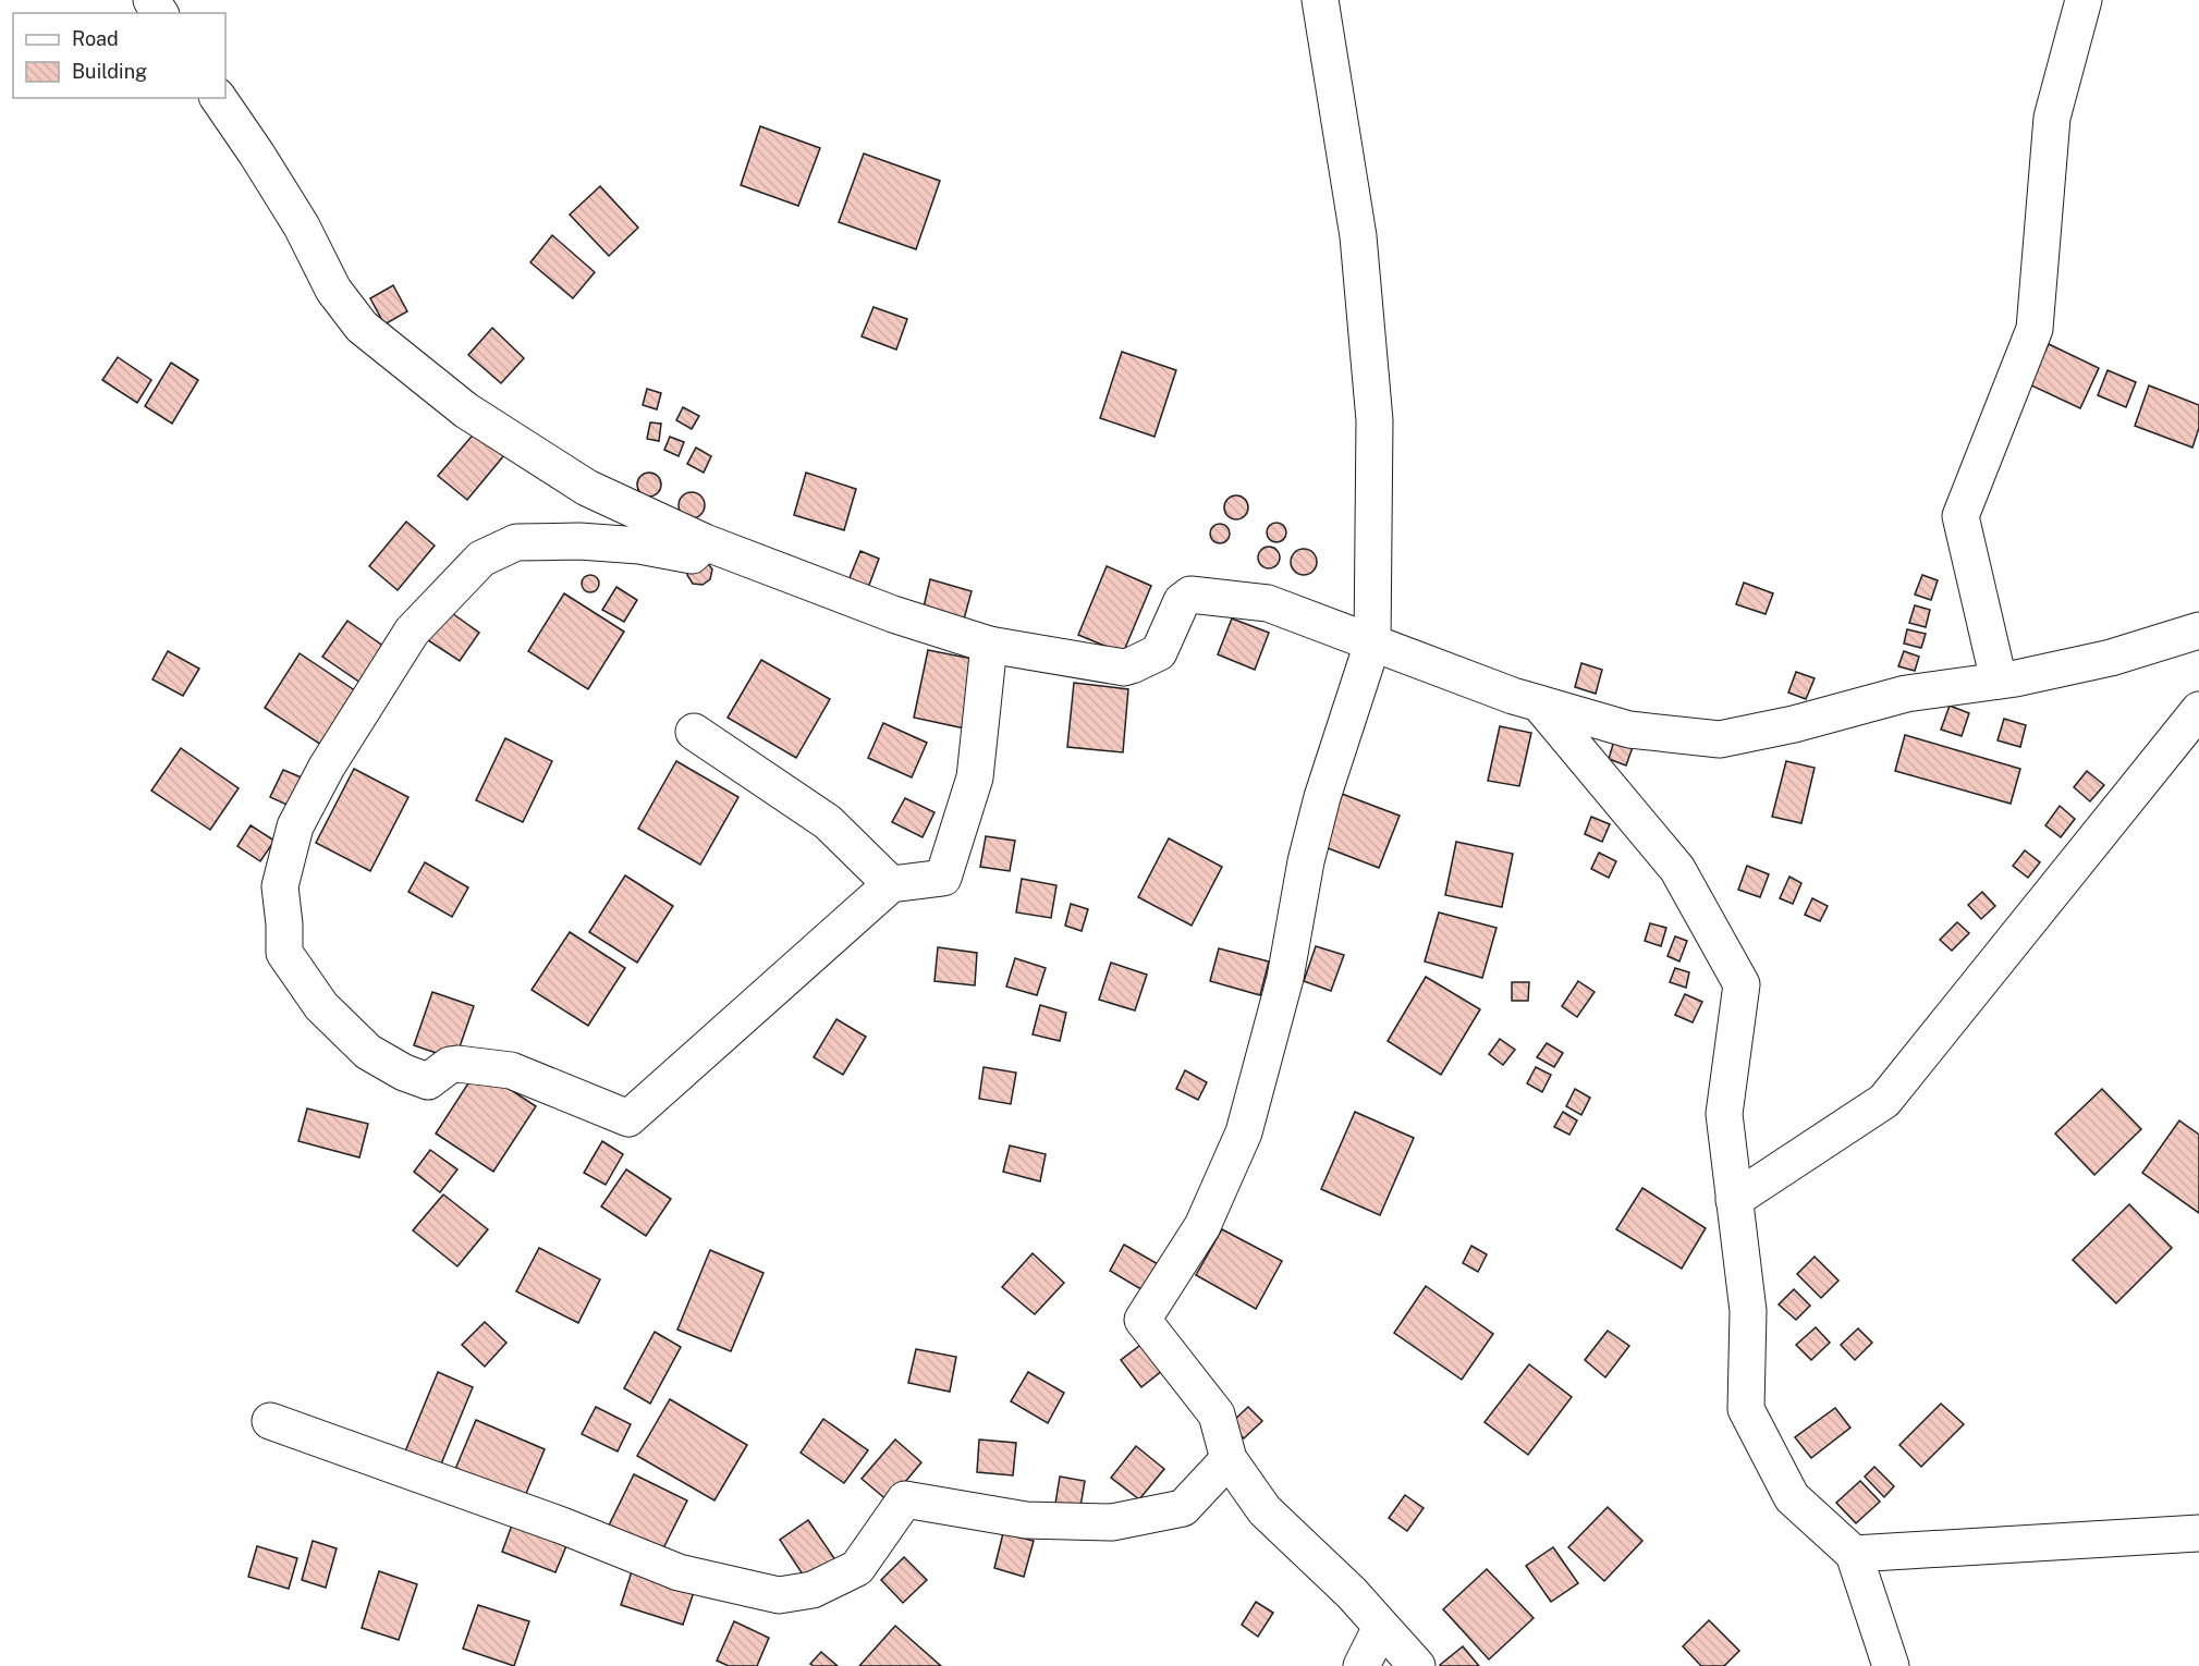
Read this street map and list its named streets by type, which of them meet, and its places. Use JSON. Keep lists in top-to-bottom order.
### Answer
{
  "legend": ["Road", "Building"]
}
